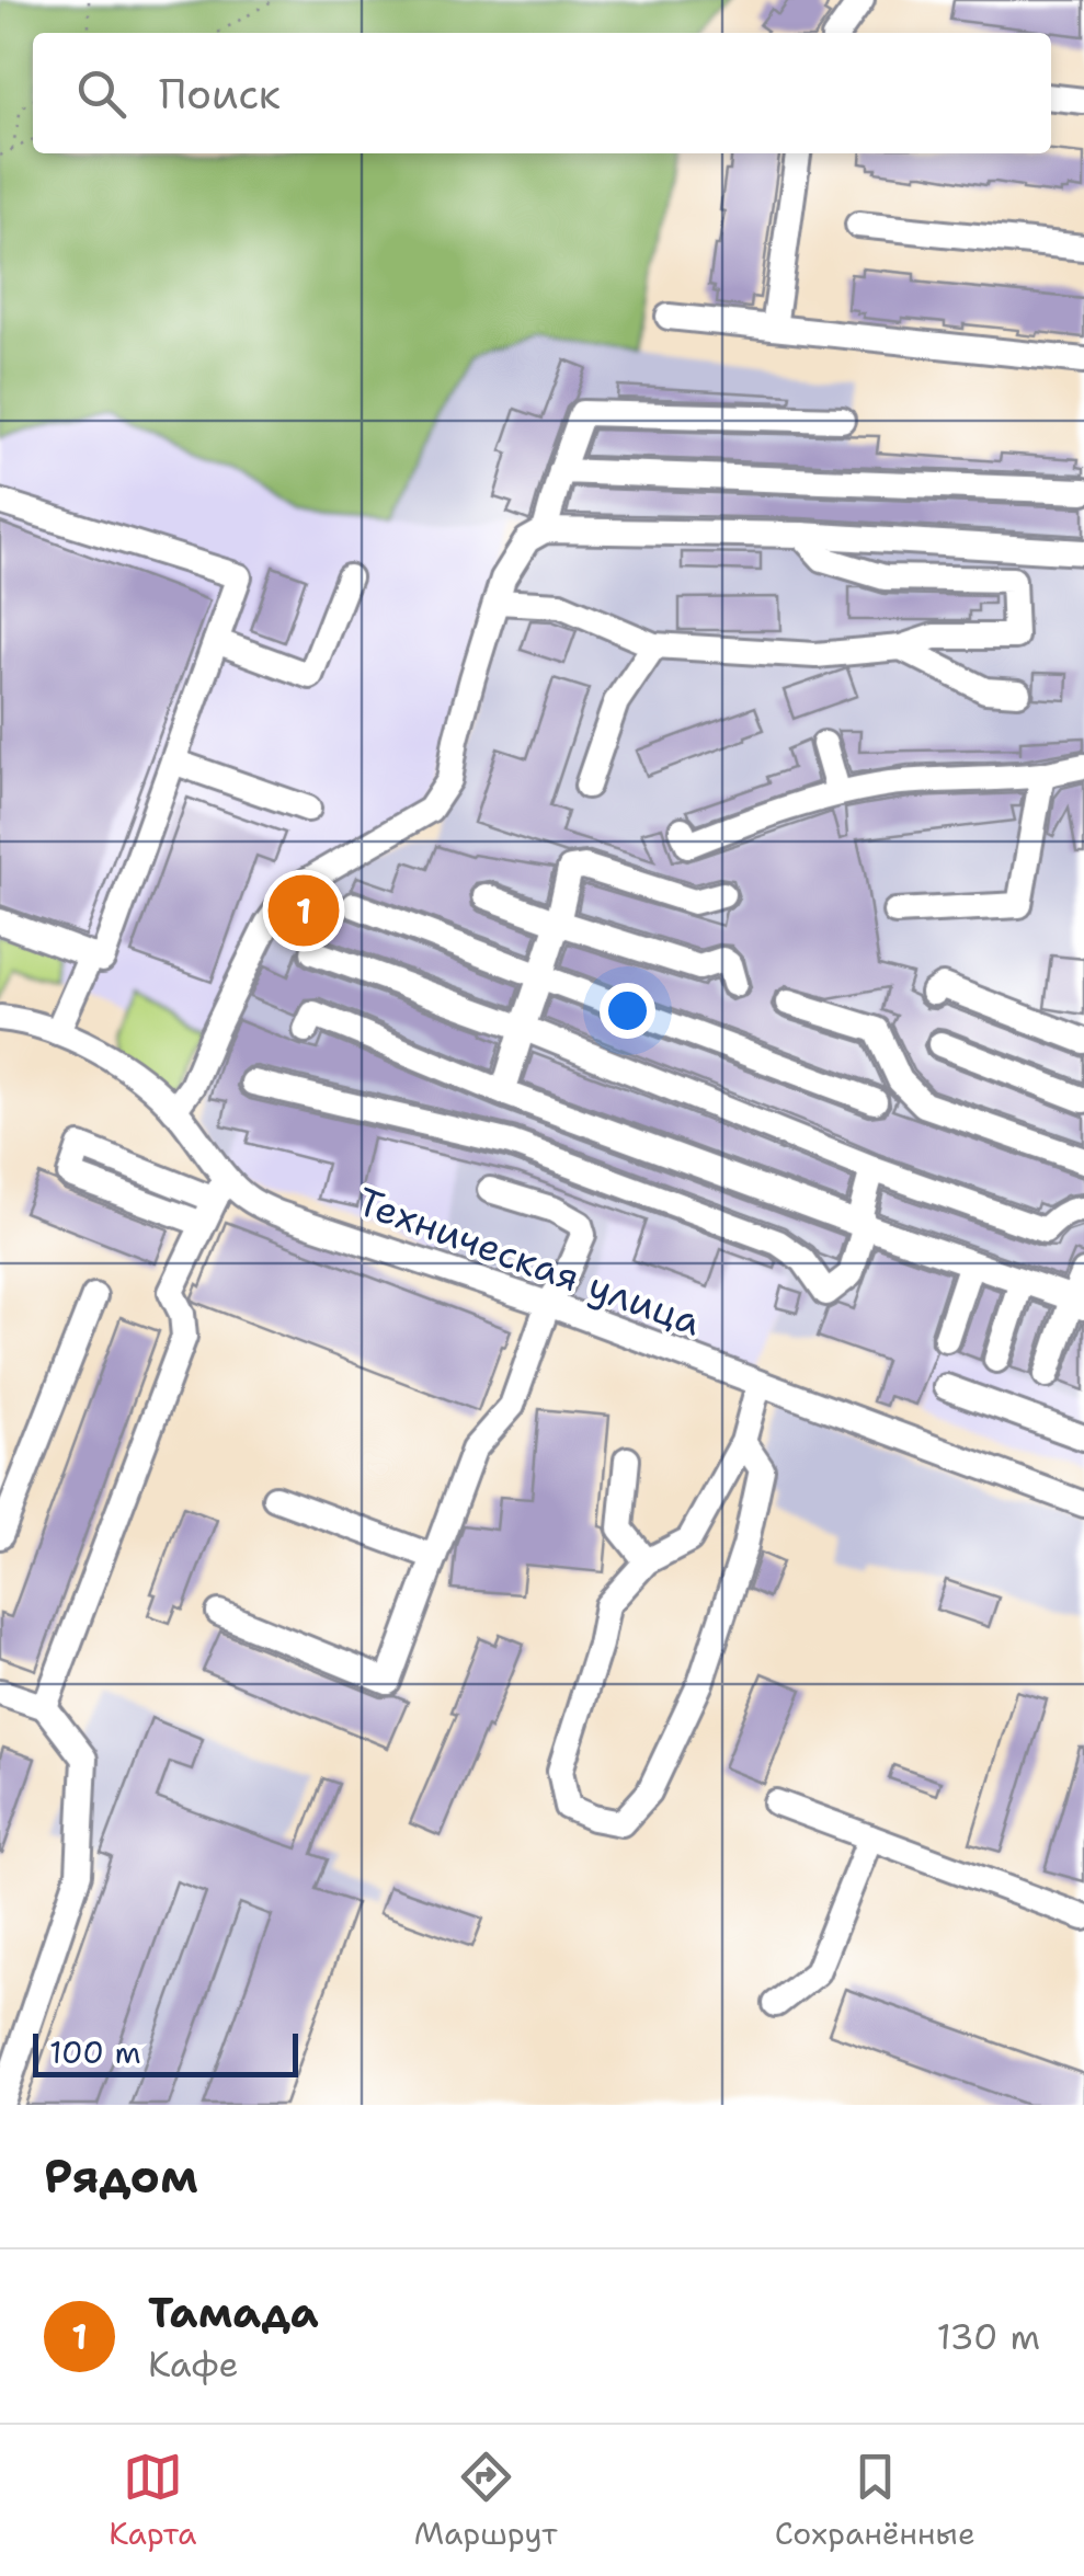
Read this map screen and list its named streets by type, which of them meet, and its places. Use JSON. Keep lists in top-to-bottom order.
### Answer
{
  "streets": {
    "street": ["Техническая улица"]
  },
  "scale_bar": "100 m",
  "page": {
    "search": "Поиск",
    "pins": "1",
    "scale": "100 m",
    "heading": "Рядом",
    "list": [
      {
        "mark": "1",
        "name": "Тамада",
        "note": "Кафе",
        "value": "130 m"
      }
    ],
    "nav": ["Карта", "Маршрут", "Сохранённые"]
  }
}
